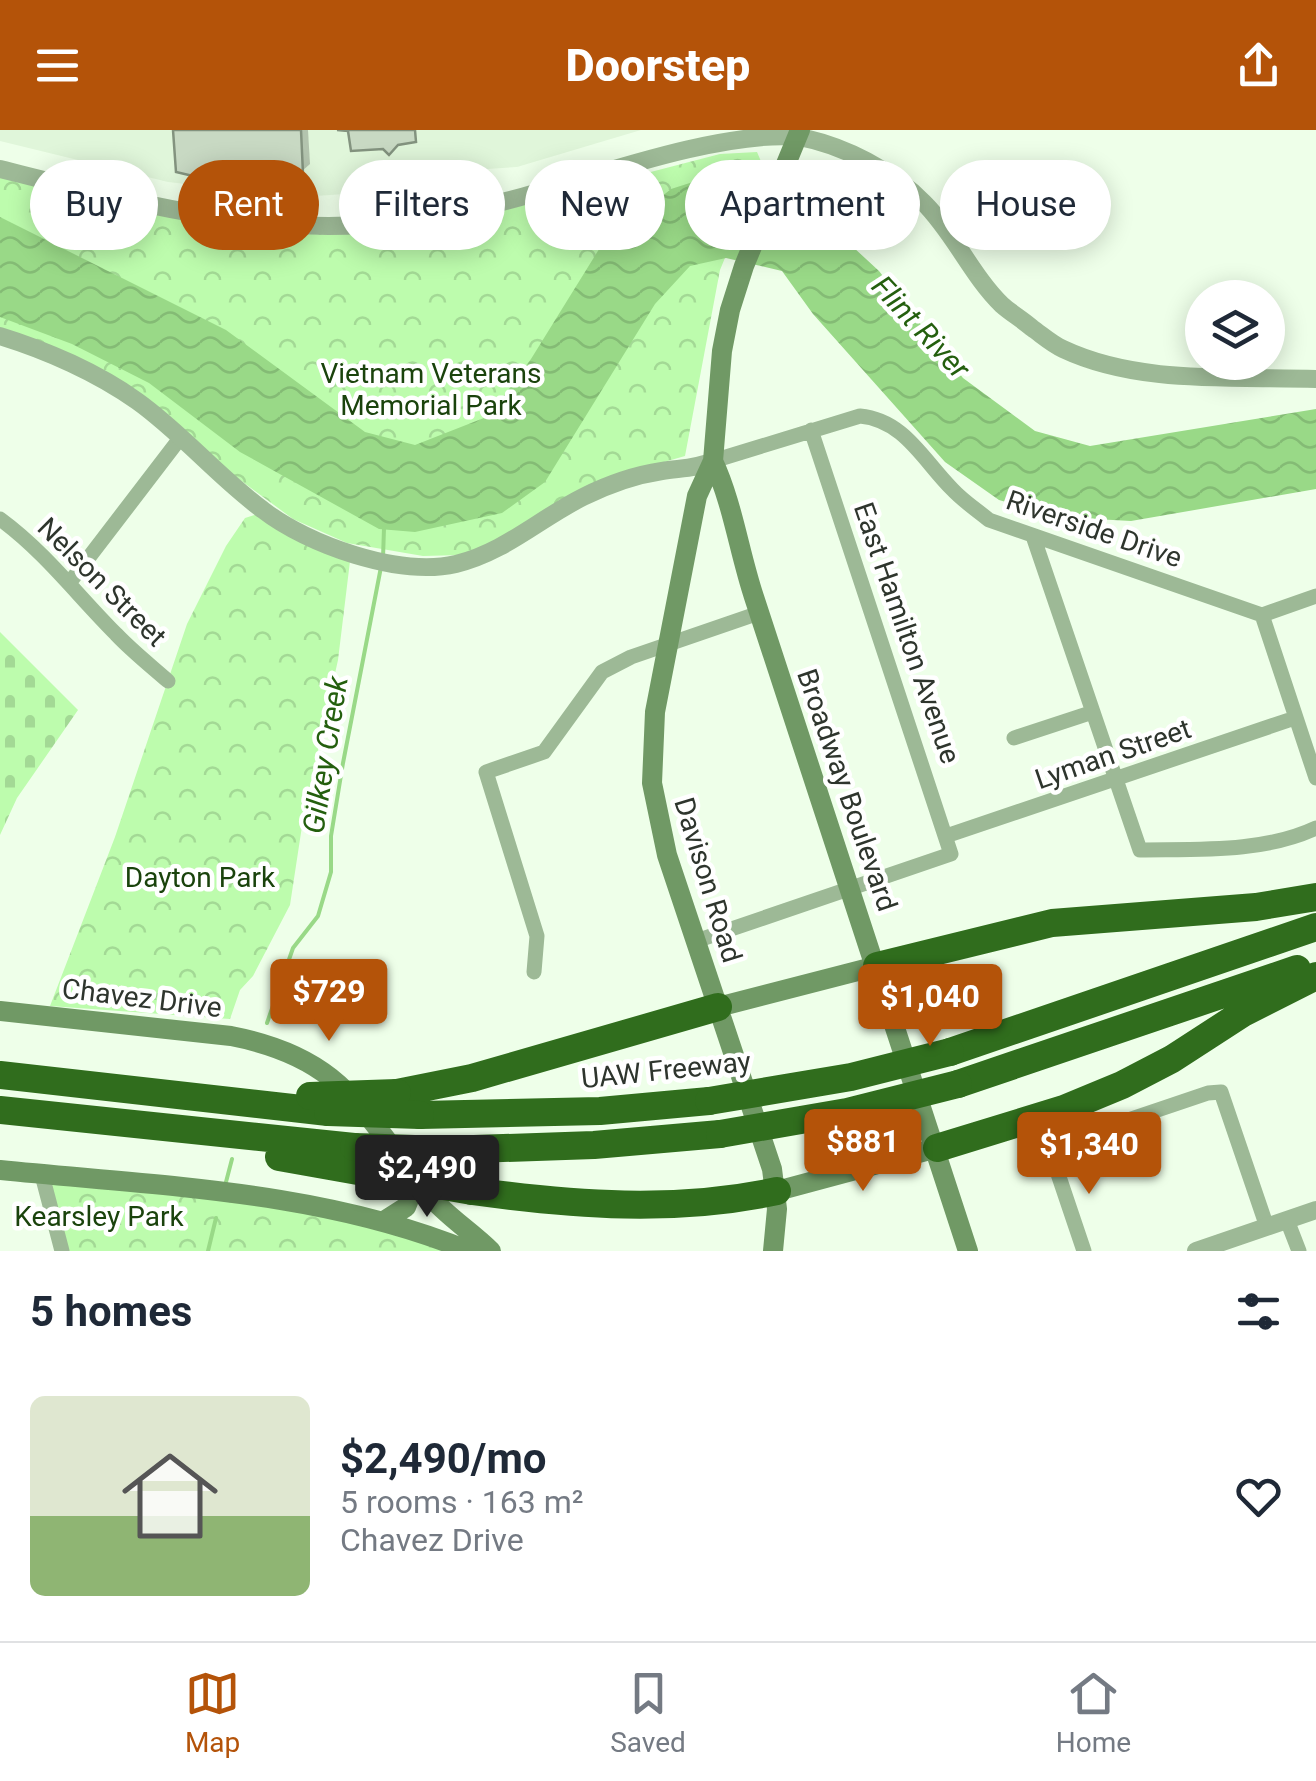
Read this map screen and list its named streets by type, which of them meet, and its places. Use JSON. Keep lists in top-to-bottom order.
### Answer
{
  "streets": {
    "highway": ["UAW Freeway"],
    "main road": ["Broadway Boulevard", "Davison Road", "Chavez Drive"],
    "street": [
      "Riverside Drive",
      "Nelson Street",
      "East Hamilton Avenue",
      "Lyman Street"
    ]
  },
  "crossings": [
    ["Riverside Drive", "East Hamilton Avenue"],
    ["Riverside Drive", "Broadway Boulevard"],
    ["Riverside Drive", "Davison Road"],
    ["East Hamilton Avenue", "Lyman Street"],
    ["East Hamilton Avenue", "Broadway Boulevard"],
    ["Broadway Boulevard", "Davison Road"]
  ],
  "water": ["Flint River", "Gilkey Creek"],
  "parks": ["Vietnam Veterans Memorial Park", "Dayton Park", "Kearsley Park"],
  "page": {
    "header": "Doorstep",
    "chip": [
      "Buy",
      "Rent",
      "Filters",
      "New",
      "Apartment",
      "House"
    ],
    "price": [
      "$729",
      "$1,040",
      "$881",
      "$1,340",
      "$2,490"
    ],
    "heading": "5 homes",
    "list": [
      {
        "name": "$2,490/mo",
        "note": "5 rooms · 163 m² · Chavez Drive"
      }
    ],
    "tabs": ["Map", "Saved", "Home"]
  }
}
